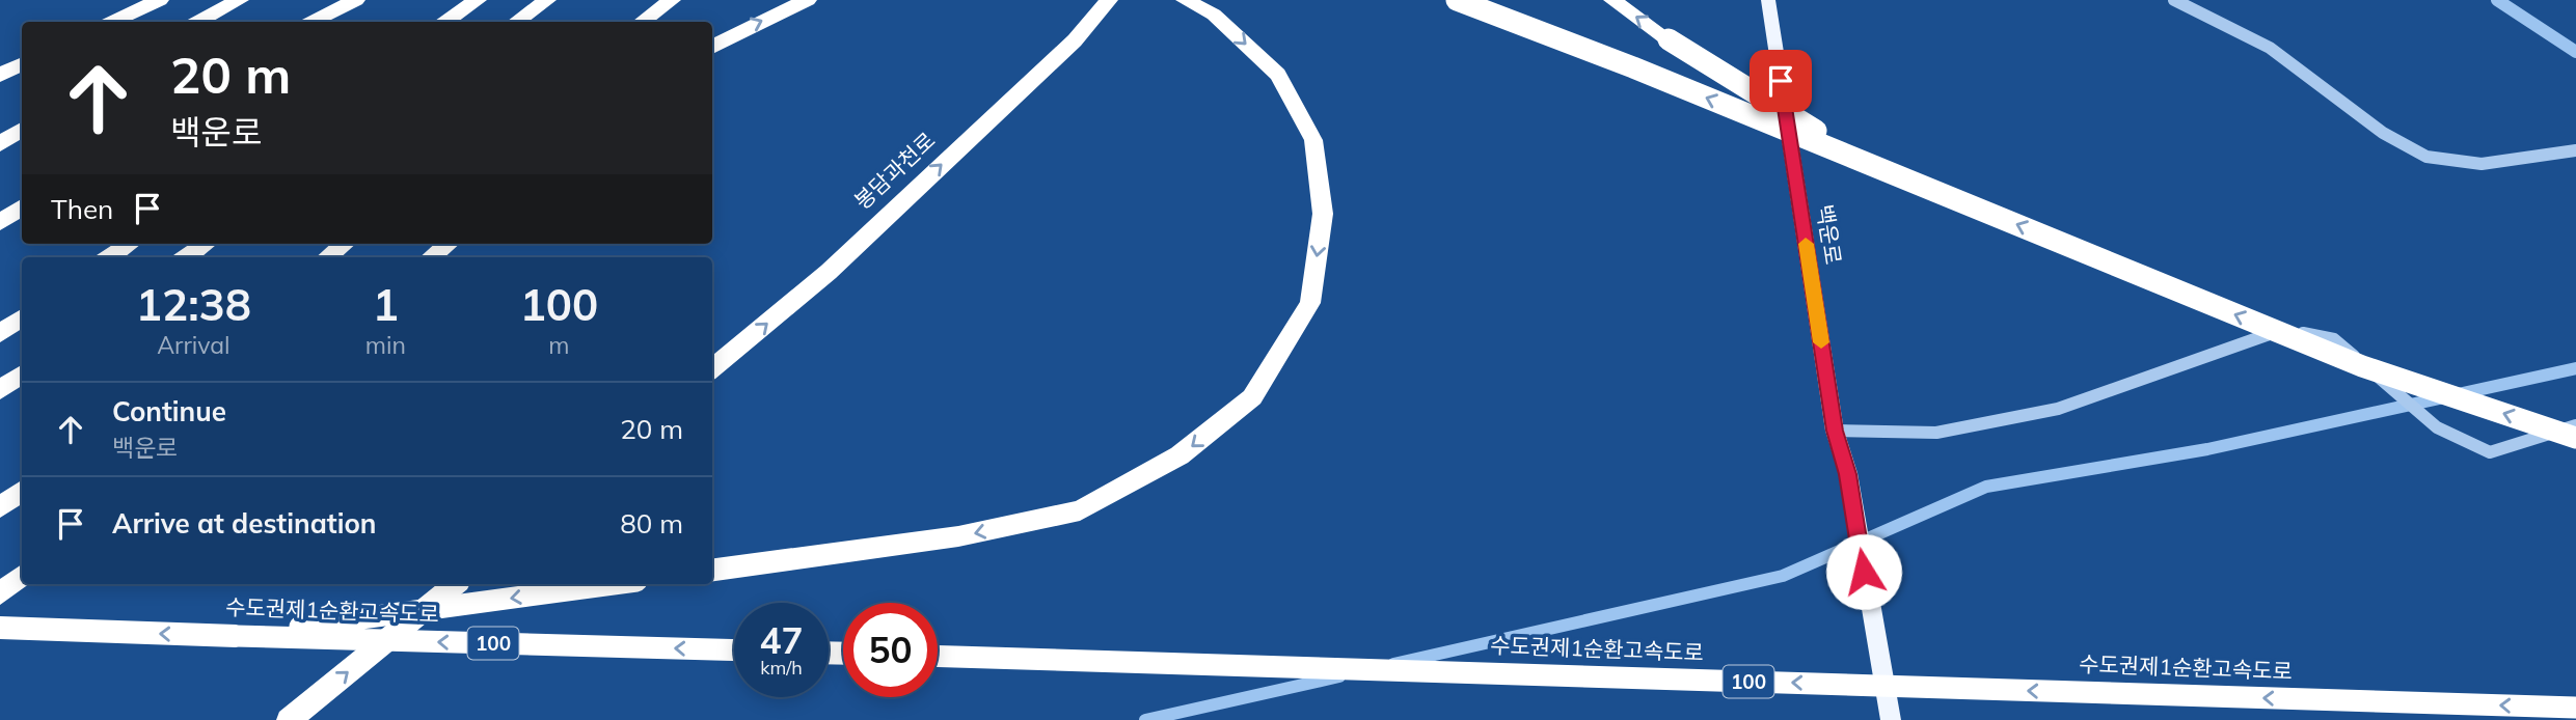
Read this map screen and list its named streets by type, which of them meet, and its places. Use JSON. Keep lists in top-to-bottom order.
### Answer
{
  "streets": {
    "highway": ["봉담과천로", "수도권제1순환고속도로", "100"],
    "main road": ["백운로"]
  },
  "one_way": ["봉담과천로", "수도권제1순환고속도로"],
  "page": {
    "turn": ["20 m", "백운로"],
    "then": "Then",
    "eta": [
      "12:38",
      "Arrival",
      "1",
      "min",
      "100",
      "m"
    ],
    "list": [
      {
        "name": "Continue",
        "note": "백운로",
        "value": "20 m"
      },
      {
        "name": "Arrive at destination",
        "value": "80 m"
      }
    ],
    "speed": "47 km/h",
    "limit": "50"
  }
}
